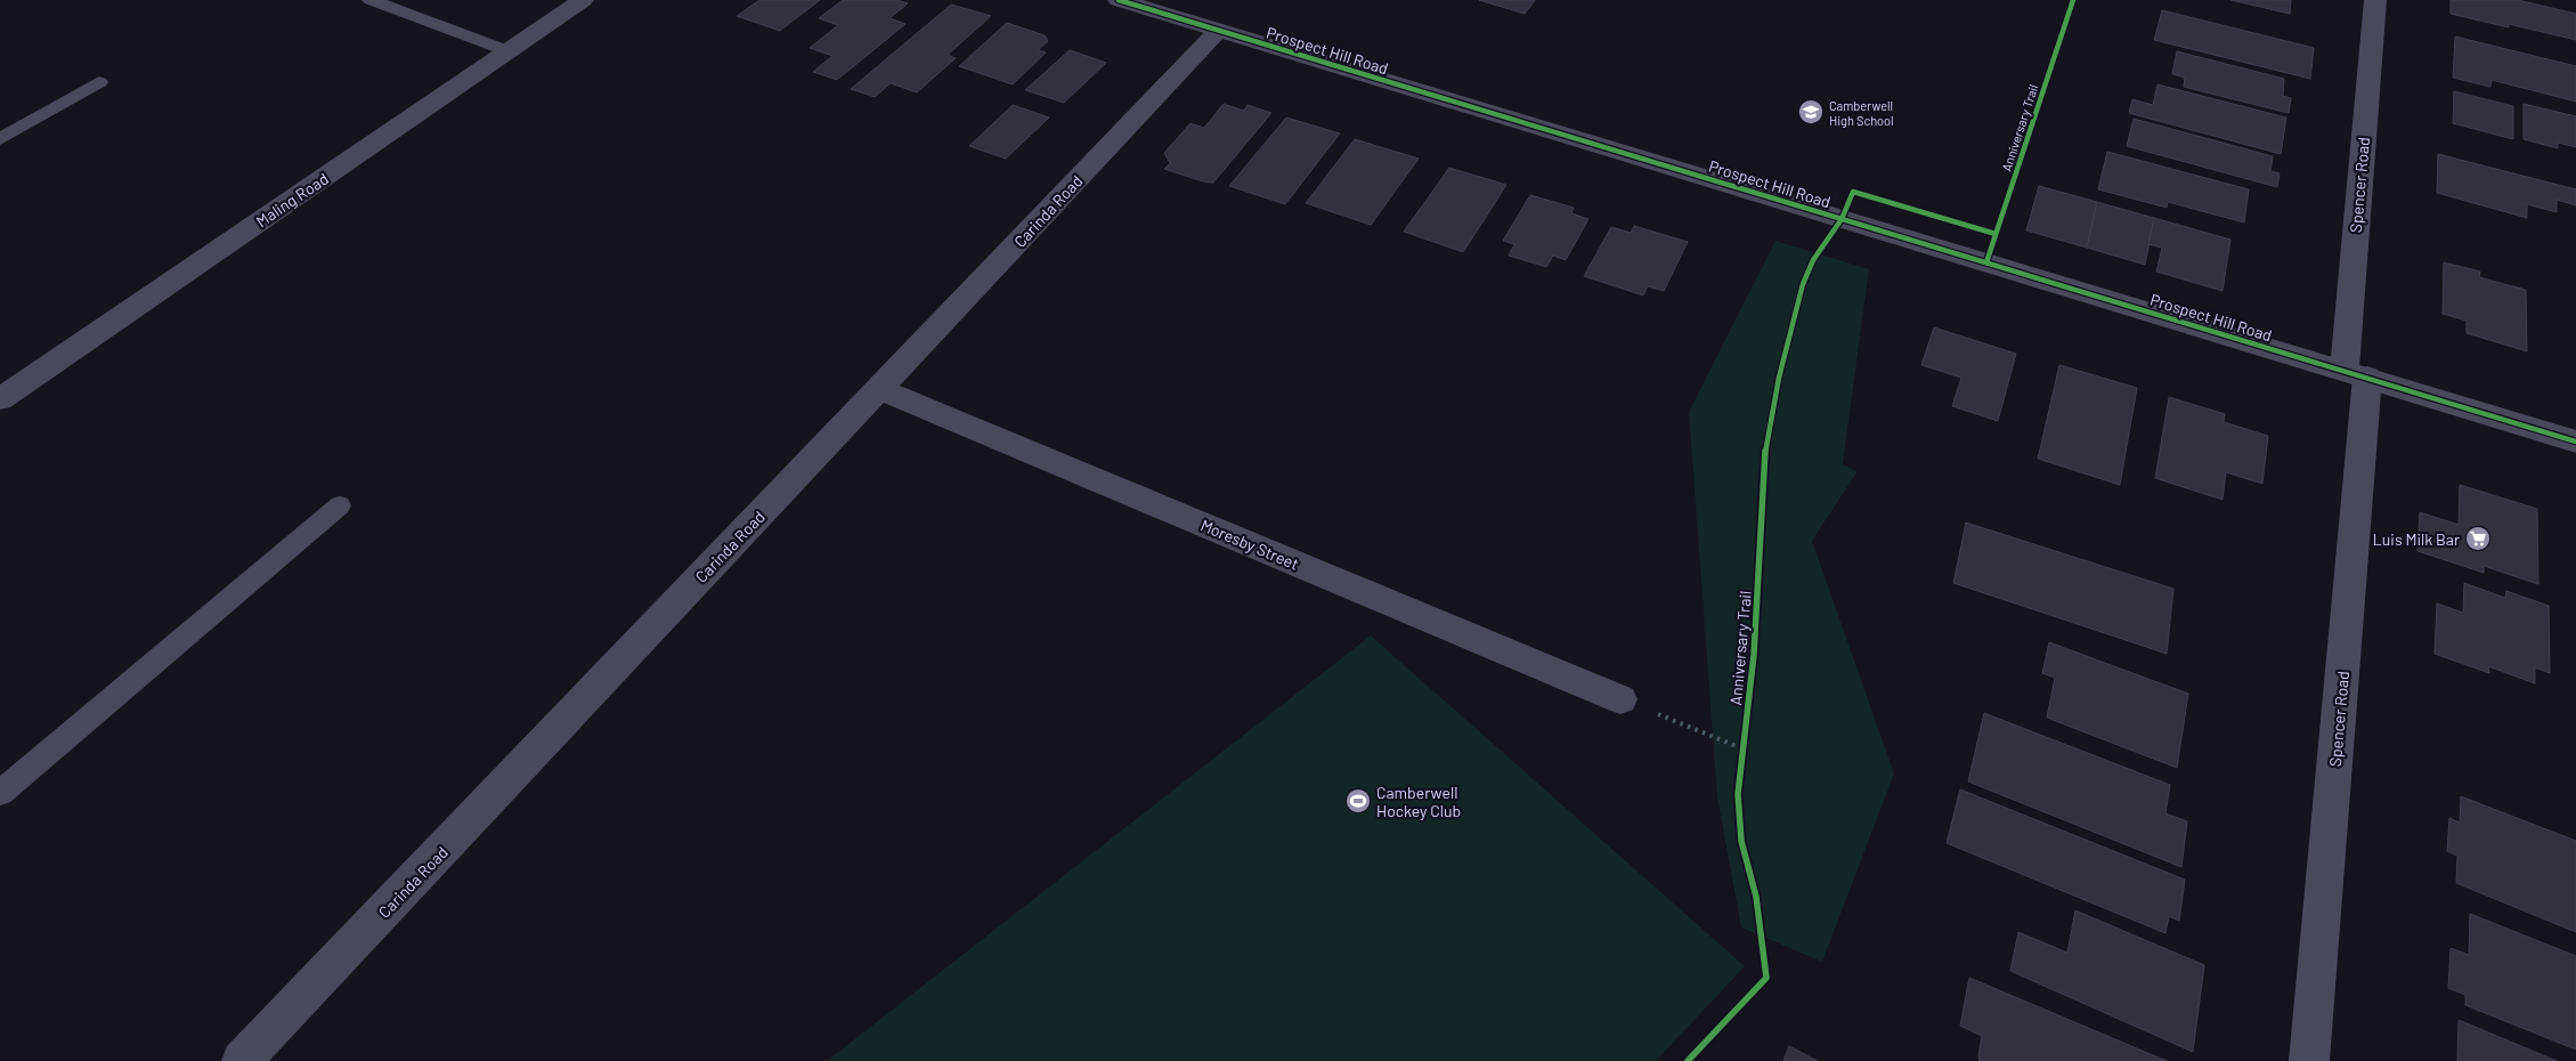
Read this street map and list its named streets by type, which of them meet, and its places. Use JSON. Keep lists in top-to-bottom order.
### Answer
{
  "streets": {
    "street": [
      "Prospect Hill Road",
      "Spencer Road",
      "Maling Road",
      "Carinda Road",
      "Moresby Street"
    ],
    "cycle path": ["Anniversary Trail"]
  },
  "crossings": [
    ["Prospect Hill Road", "Spencer Road"],
    ["Prospect Hill Road", "Carinda Road"],
    ["Carinda Road", "Moresby Street"]
  ],
  "places": {
    "school or university": ["Camberwell High School"],
    "supermarket": ["Luis Milk Bar"],
    "sports": ["Camberwell Hockey Club"]
  }
}
